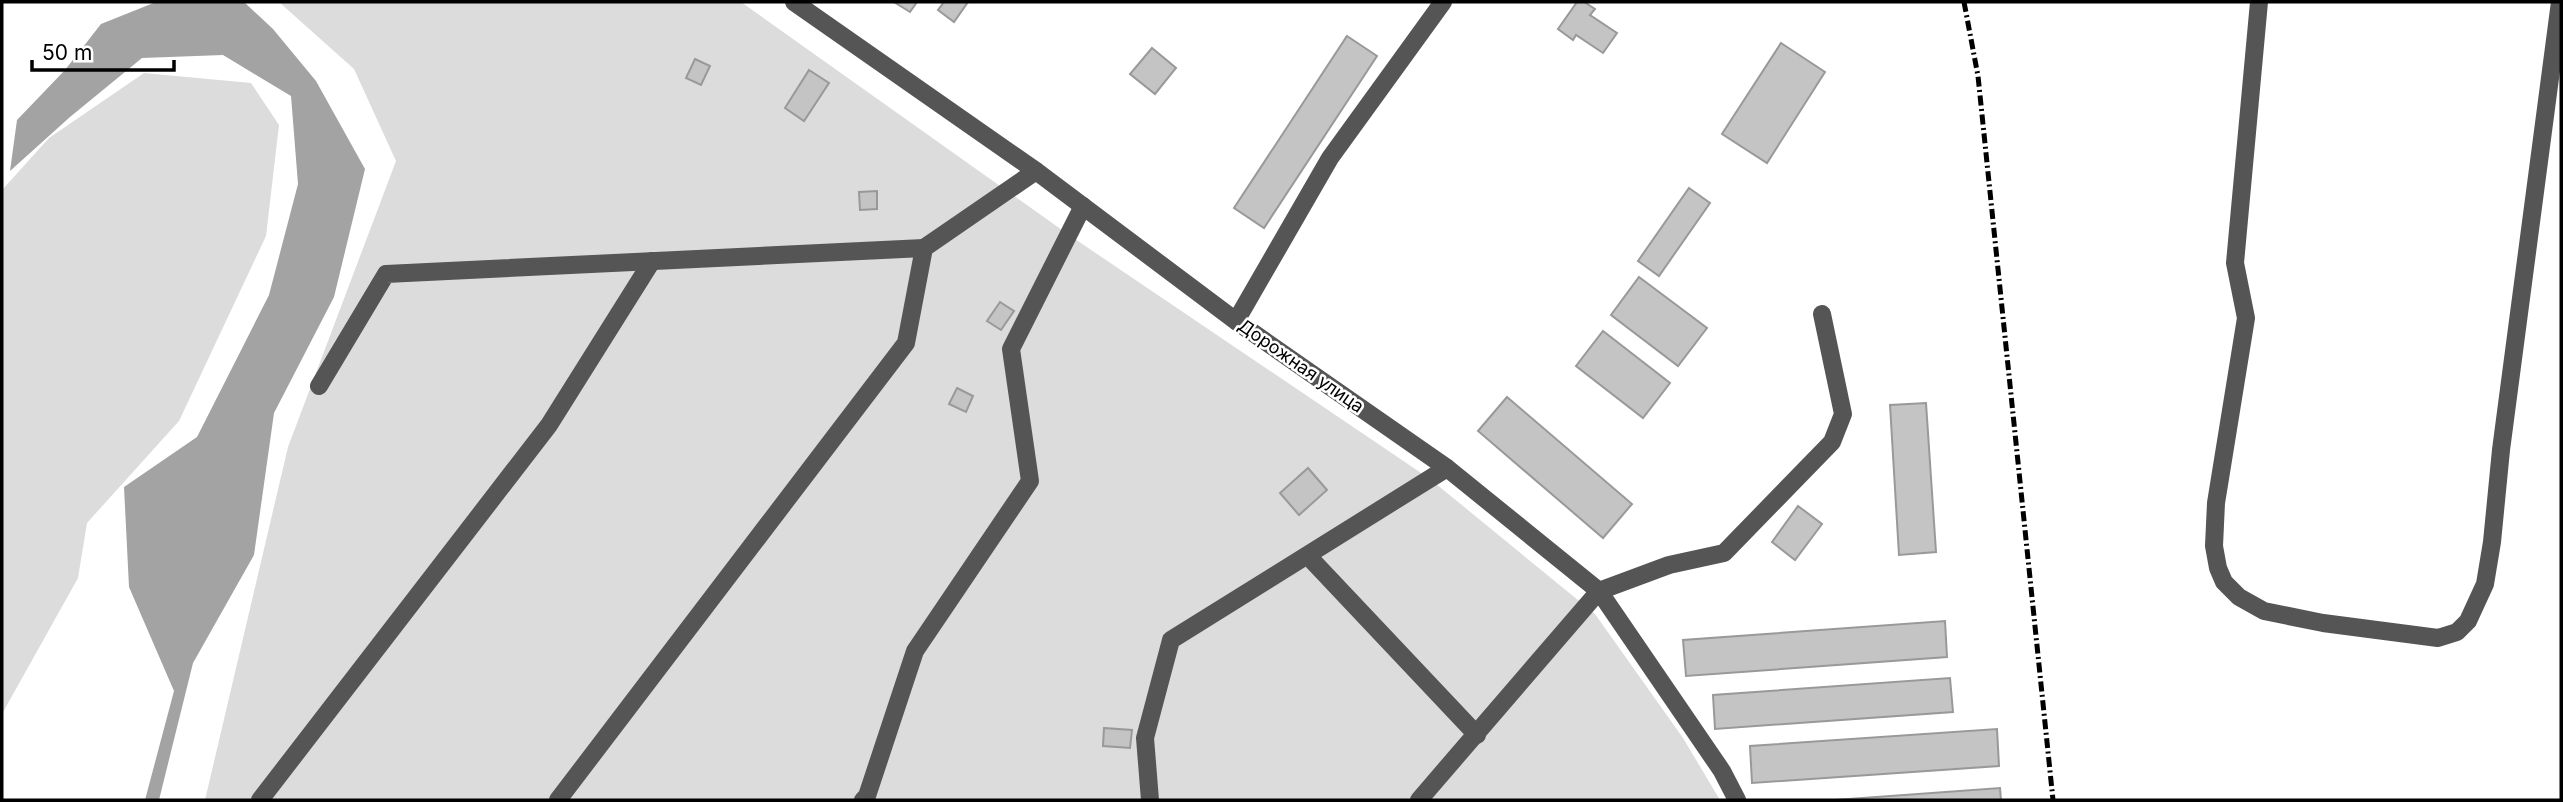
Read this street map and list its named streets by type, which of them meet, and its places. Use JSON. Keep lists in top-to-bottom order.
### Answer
{
  "streets": {
    "street": ["Дорожная улица"]
  },
  "scale_bar": "50 m"
}
